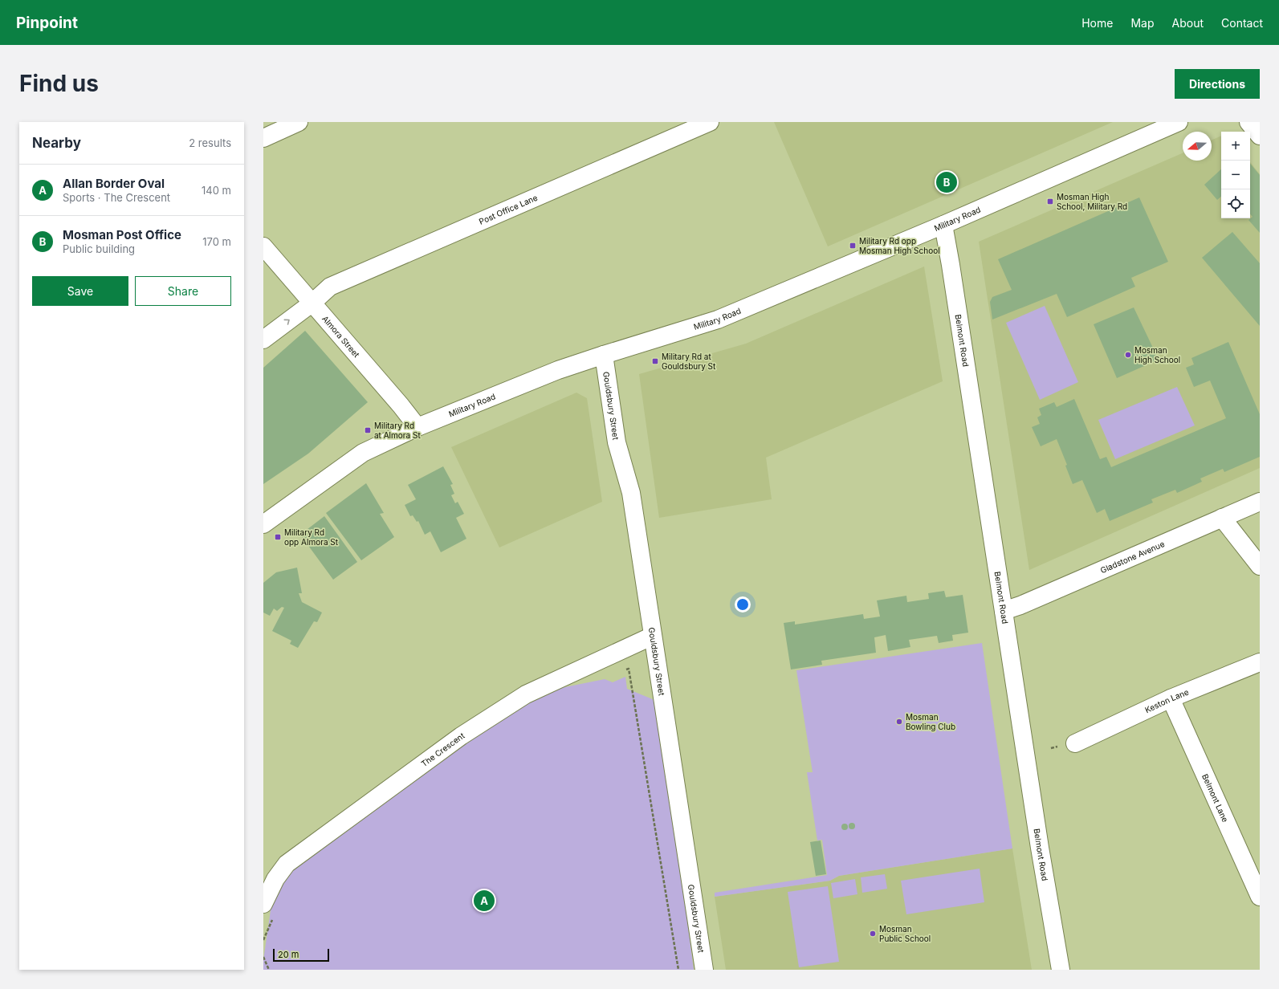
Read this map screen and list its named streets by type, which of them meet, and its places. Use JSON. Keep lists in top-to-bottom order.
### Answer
{
  "streets": {
    "street": [
      "Post Office Lane",
      "Military Road",
      "Almora Street",
      "Belmont Road",
      "Gouldsbury Street",
      "Gladstone Avenue",
      "Keston Lane",
      "The Crescent",
      "Belmont Lane"
    ]
  },
  "crossings": [
    ["Post Office Lane", "Almora Street"],
    ["Military Road", "Almora Street"],
    ["Military Road", "Belmont Road"],
    ["Military Road", "Gouldsbury Street"],
    ["Belmont Road", "Gladstone Avenue"],
    ["Gouldsbury Street", "The Crescent"],
    ["Keston Lane", "Belmont Lane"]
  ],
  "places": {
    "transit": [
      "Mosman High School, Military Rd",
      "Military Rd opp Mosman High School",
      "Military Rd at Gouldsbury St",
      "Military Rd at Almora St",
      "Military Rd opp Almora St"
    ],
    "other": ["Mosman High School", "Mosman Bowling Club", "Mosman Public School"]
  },
  "scale_bar": "20 m",
  "north": "left",
  "page": {
    "header": "Pinpoint",
    "nav": [
      "Home",
      "Map",
      "About",
      "Contact"
    ],
    "buttons": [
      "Directions",
      ["Save", "Share"]
    ],
    "title": "Find us",
    "heading": ["Nearby", "2 results"],
    "map_buttons": ["+", "−"],
    "list": [
      {
        "mark": "A",
        "name": "Allan Border Oval",
        "note": "Sports · The Crescent",
        "value": "140 m"
      },
      {
        "mark": "B",
        "name": "Mosman Post Office",
        "note": "Public building",
        "value": "170 m"
      }
    ],
    "pins": ["B", "A"],
    "scale": "20 m"
  }
}
